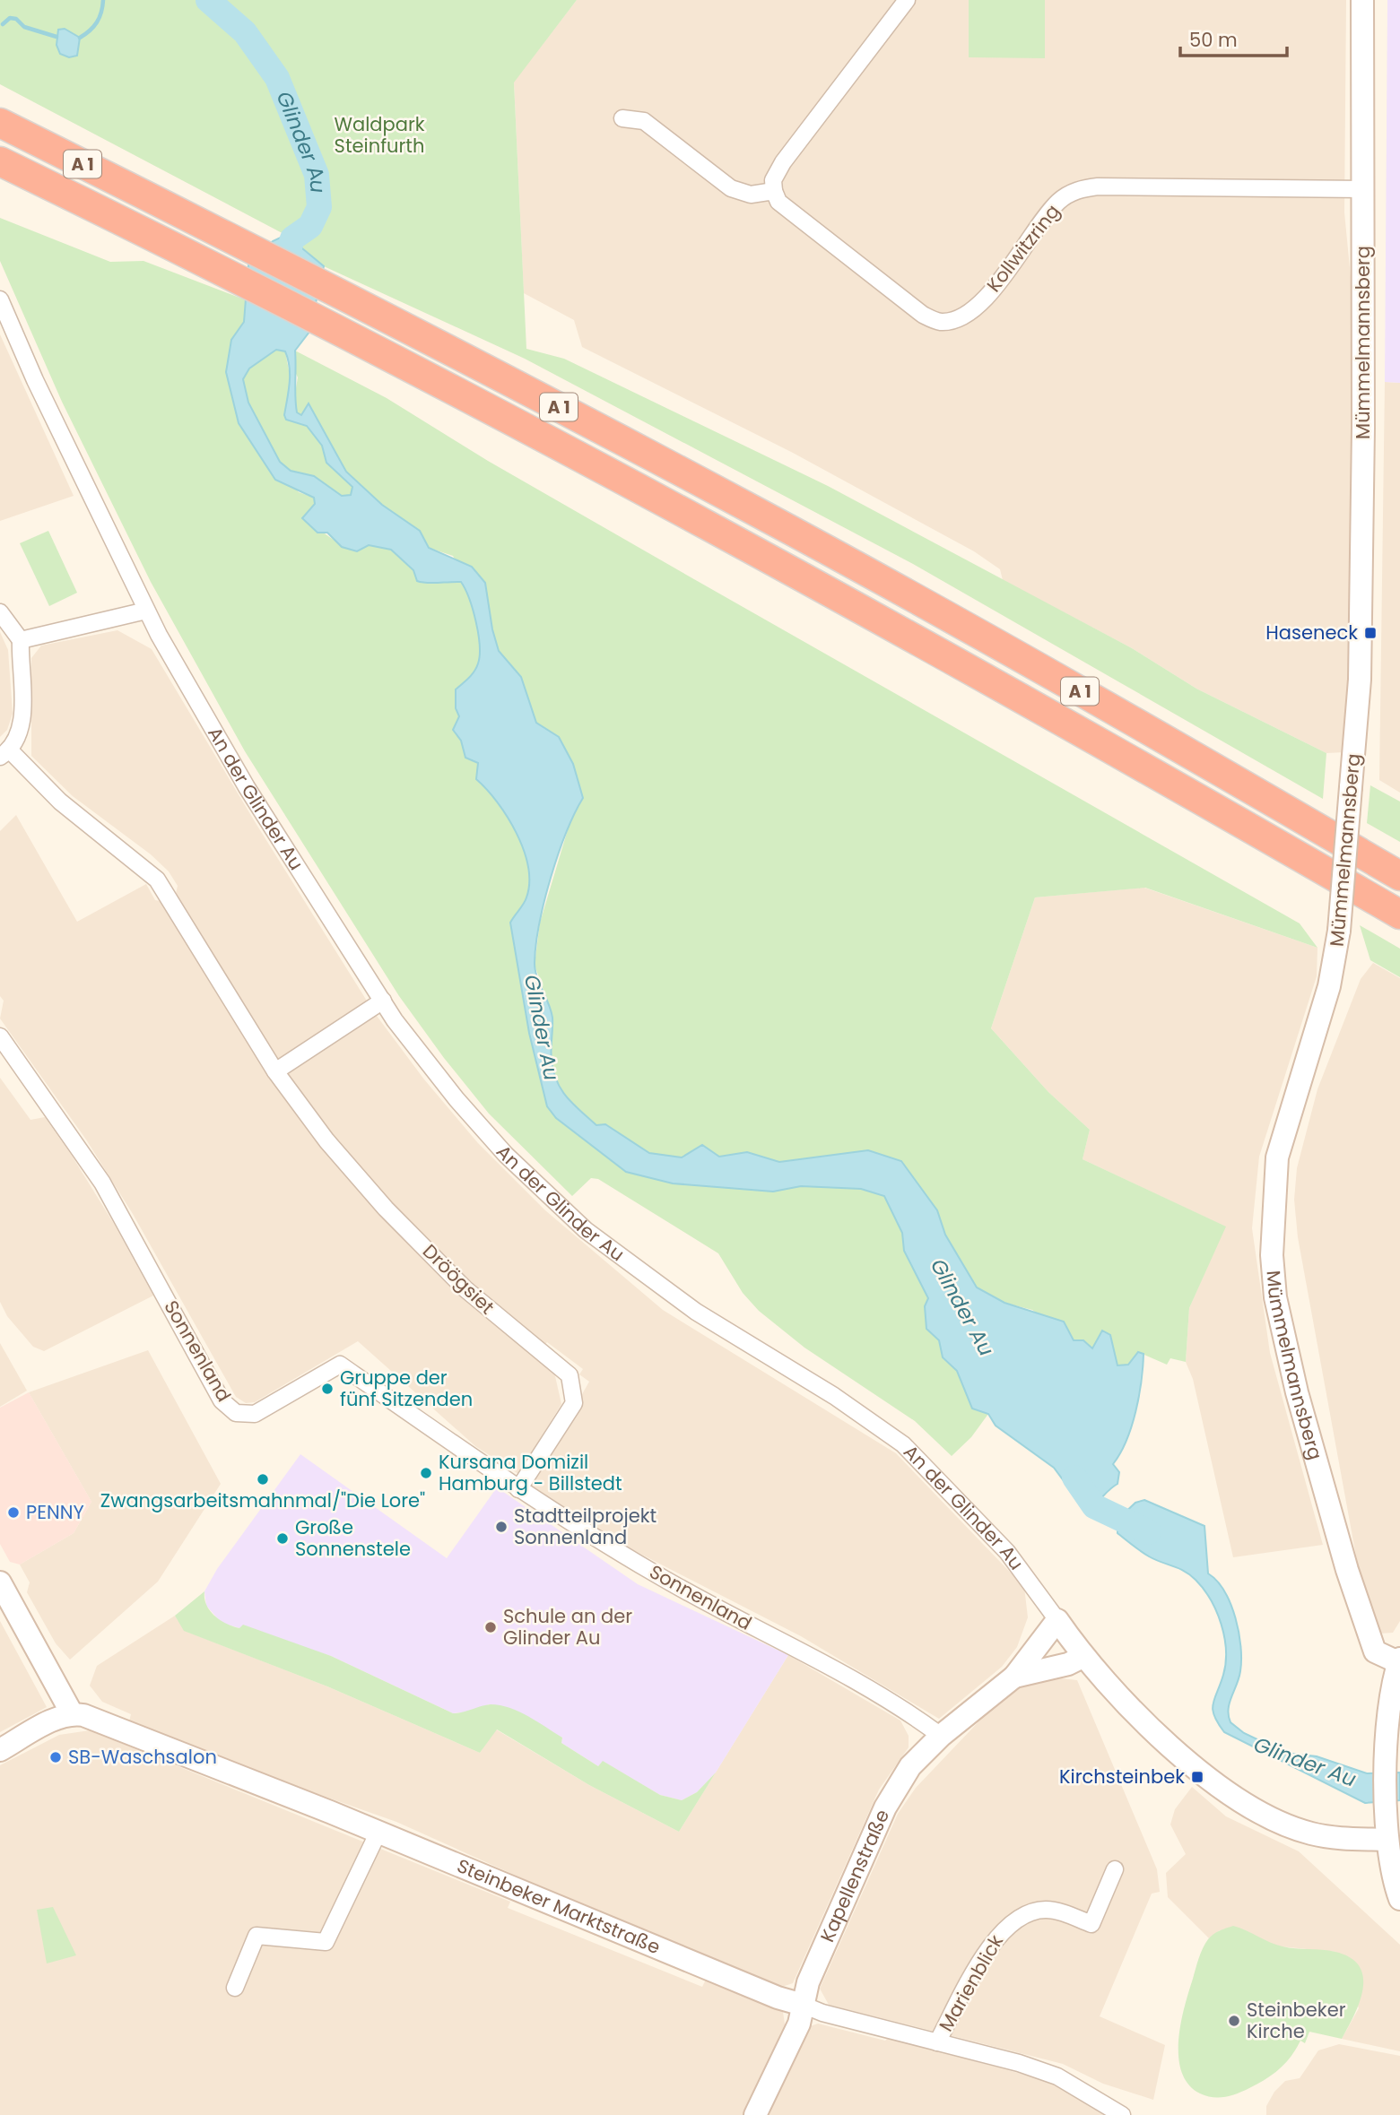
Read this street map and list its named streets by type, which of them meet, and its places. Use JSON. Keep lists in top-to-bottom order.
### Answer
{
  "streets": {
    "highway": ["A 1"],
    "street": [
      "Kollwitzring",
      "Mümmelmannsberg",
      "An der Glinder Au",
      "Dröögsiet",
      "Sonnenland",
      "Kapellenstraße",
      "Steinbeker Marktstraße",
      "Marienblick"
    ]
  },
  "crossings": [
    ["Kollwitzring", "Mümmelmannsberg"],
    ["An der Glinder Au", "Kapellenstraße"],
    ["Dröögsiet", "Sonnenland"],
    ["Sonnenland", "Kapellenstraße"],
    ["Kapellenstraße", "Steinbeker Marktstraße"],
    ["Steinbeker Marktstraße", "Marienblick"]
  ],
  "water": ["Glinder Au"],
  "parks": ["Waldpark Steinfurth"],
  "places": {
    "transit": ["Haseneck", "Kirchsteinbek"],
    "other": [
      "Gruppe der fünf Sitzenden",
      "Kursana Domizil Hamburg - Billstedt",
      "Zwangsarbeitsmahnmal/\"Die Lore\"",
      "PENNY",
      "Stadtteilprojekt Sonnenland",
      "Große Sonnenstele",
      "Schule an der Glinder Au",
      "SB-Waschsalon",
      "Steinbeker Kirche"
    ]
  },
  "scale_bar": "50 m"
}
